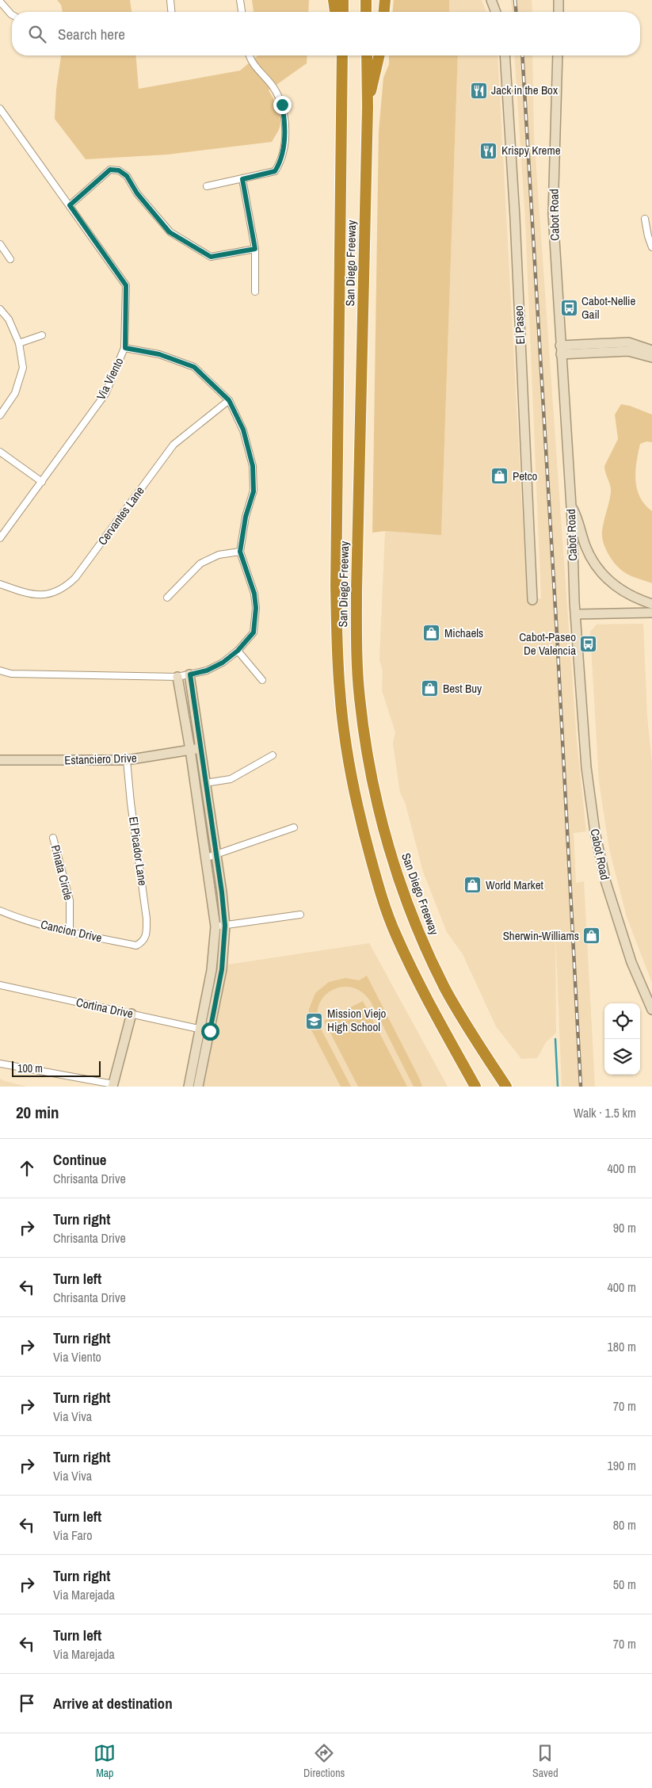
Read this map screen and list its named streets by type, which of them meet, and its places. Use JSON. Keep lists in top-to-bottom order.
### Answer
{
  "streets": {
    "highway": ["San Diego Freeway"],
    "street": [
      "Cabot Road",
      "El Paseo",
      "Via Viento",
      "Cervantes Lane",
      "Estanciero Drive",
      "El Picador Lane",
      "Pinata Circle",
      "Cancion Drive",
      "Cortina Drive"
    ]
  },
  "crossings": [
    ["Estanciero Drive", "El Picador Lane"],
    ["El Picador Lane", "Cancion Drive"],
    ["Pinata Circle", "Cancion Drive"]
  ],
  "places": {
    "restaurant": ["Jack in the Box", "Krispy Kreme"],
    "bus stop": ["Cabot-Nellie Gail", "Cabot-Paseo De Valencia"],
    "shop": [
      "Petco",
      "Michaels",
      "Best Buy",
      "World Market",
      "Sherwin-Williams"
    ],
    "school or university": ["Mission Viejo High School"]
  },
  "scale_bar": "100 m",
  "page": {
    "search": "Search here",
    "scale": "100 m",
    "heading": ["20 min", "Walk · 1.5 km"],
    "list": [
      ["Continue", "Chrisanta Drive", "400 m"],
      ["Turn right", "Chrisanta Drive", "90 m"],
      ["Turn left", "Chrisanta Drive", "400 m"],
      ["Turn right", "Via Viento", "180 m"],
      ["Turn right", "Via Viva", "70 m"],
      ["Turn right", "Via Viva", "190 m"],
      ["Turn left", "Via Faro", "80 m"],
      ["Turn right", "Via Marejada", "50 m"],
      ["Turn left", "Via Marejada", "70 m"],
      "Arrive at destination"
    ],
    "nav": ["Map", "Directions", "Saved"]
  }
}
